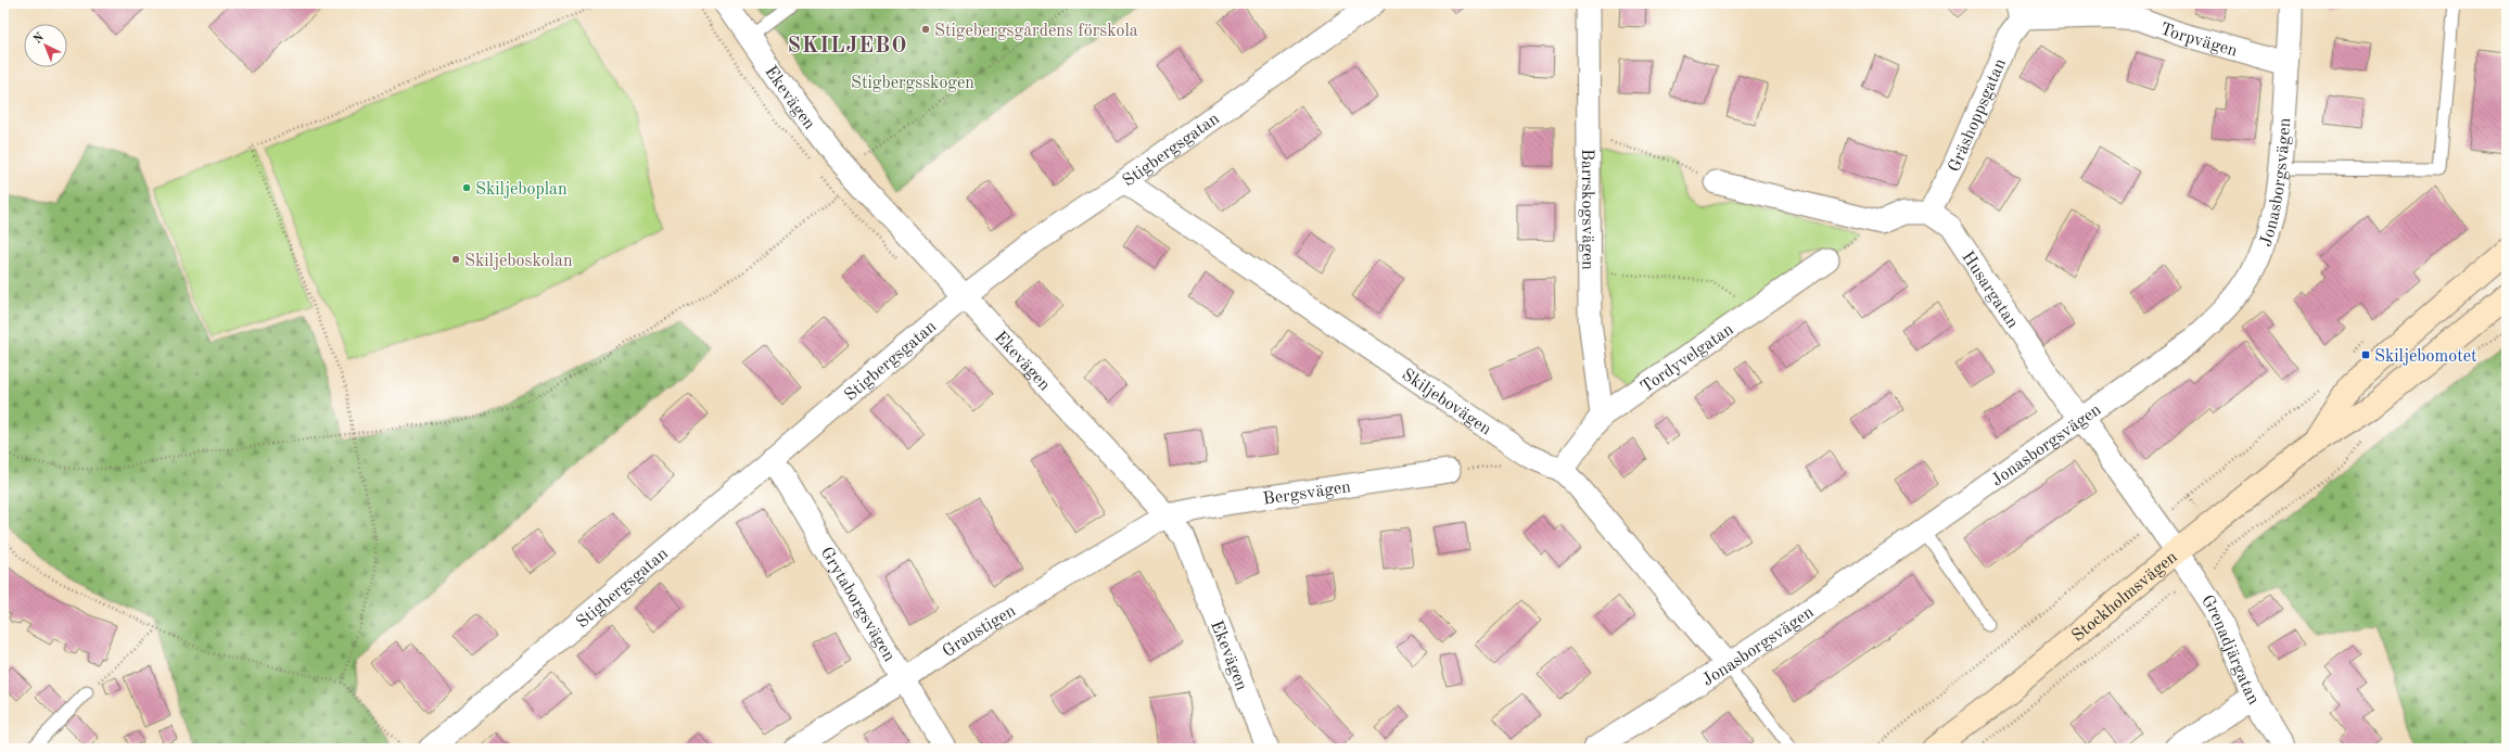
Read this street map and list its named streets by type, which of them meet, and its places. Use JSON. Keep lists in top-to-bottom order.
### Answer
{
  "streets": {
    "main road": ["Stockholmsvägen"],
    "street": [
      "Torpvägen",
      "Ekevägen",
      "Gräshoppsgatan",
      "Stigbergsgatan",
      "Jonasborgsvägen",
      "Barrskogsvägen",
      "Husargatan",
      "Tordyvelgatan",
      "Skiljebovägen",
      "Bergsvägen",
      "Grytaborgsvägen",
      "Granstigen",
      "Grenadjärgatan"
    ]
  },
  "crossings": [
    ["Torpvägen", "Gräshoppsgatan"],
    ["Torpvägen", "Jonasborgsvägen"],
    ["Ekevägen", "Stigbergsgatan"],
    ["Ekevägen", "Bergsvägen"],
    ["Ekevägen", "Granstigen"],
    ["Gräshoppsgatan", "Husargatan"],
    ["Stigbergsgatan", "Skiljebovägen"],
    ["Stigbergsgatan", "Grytaborgsvägen"],
    ["Jonasborgsvägen", "Husargatan"],
    ["Jonasborgsvägen", "Skiljebovägen"],
    ["Barrskogsvägen", "Tordyvelgatan"],
    ["Husargatan", "Stockholmsvägen"],
    ["Husargatan", "Grenadjärgatan"],
    ["Tordyvelgatan", "Skiljebovägen"],
    ["Bergsvägen", "Granstigen"],
    ["Stockholmsvägen", "Grenadjärgatan"],
    ["Grytaborgsvägen", "Granstigen"]
  ],
  "districts": ["SKILJEBO"],
  "parks": ["Stigbergsskogen"],
  "places": {
    "other": ["Stigebergsgårdens förskola", "Skiljeboplan", "Skiljeboskolan"],
    "transit": ["Skiljebomotet"]
  },
  "north": "top left"
}
